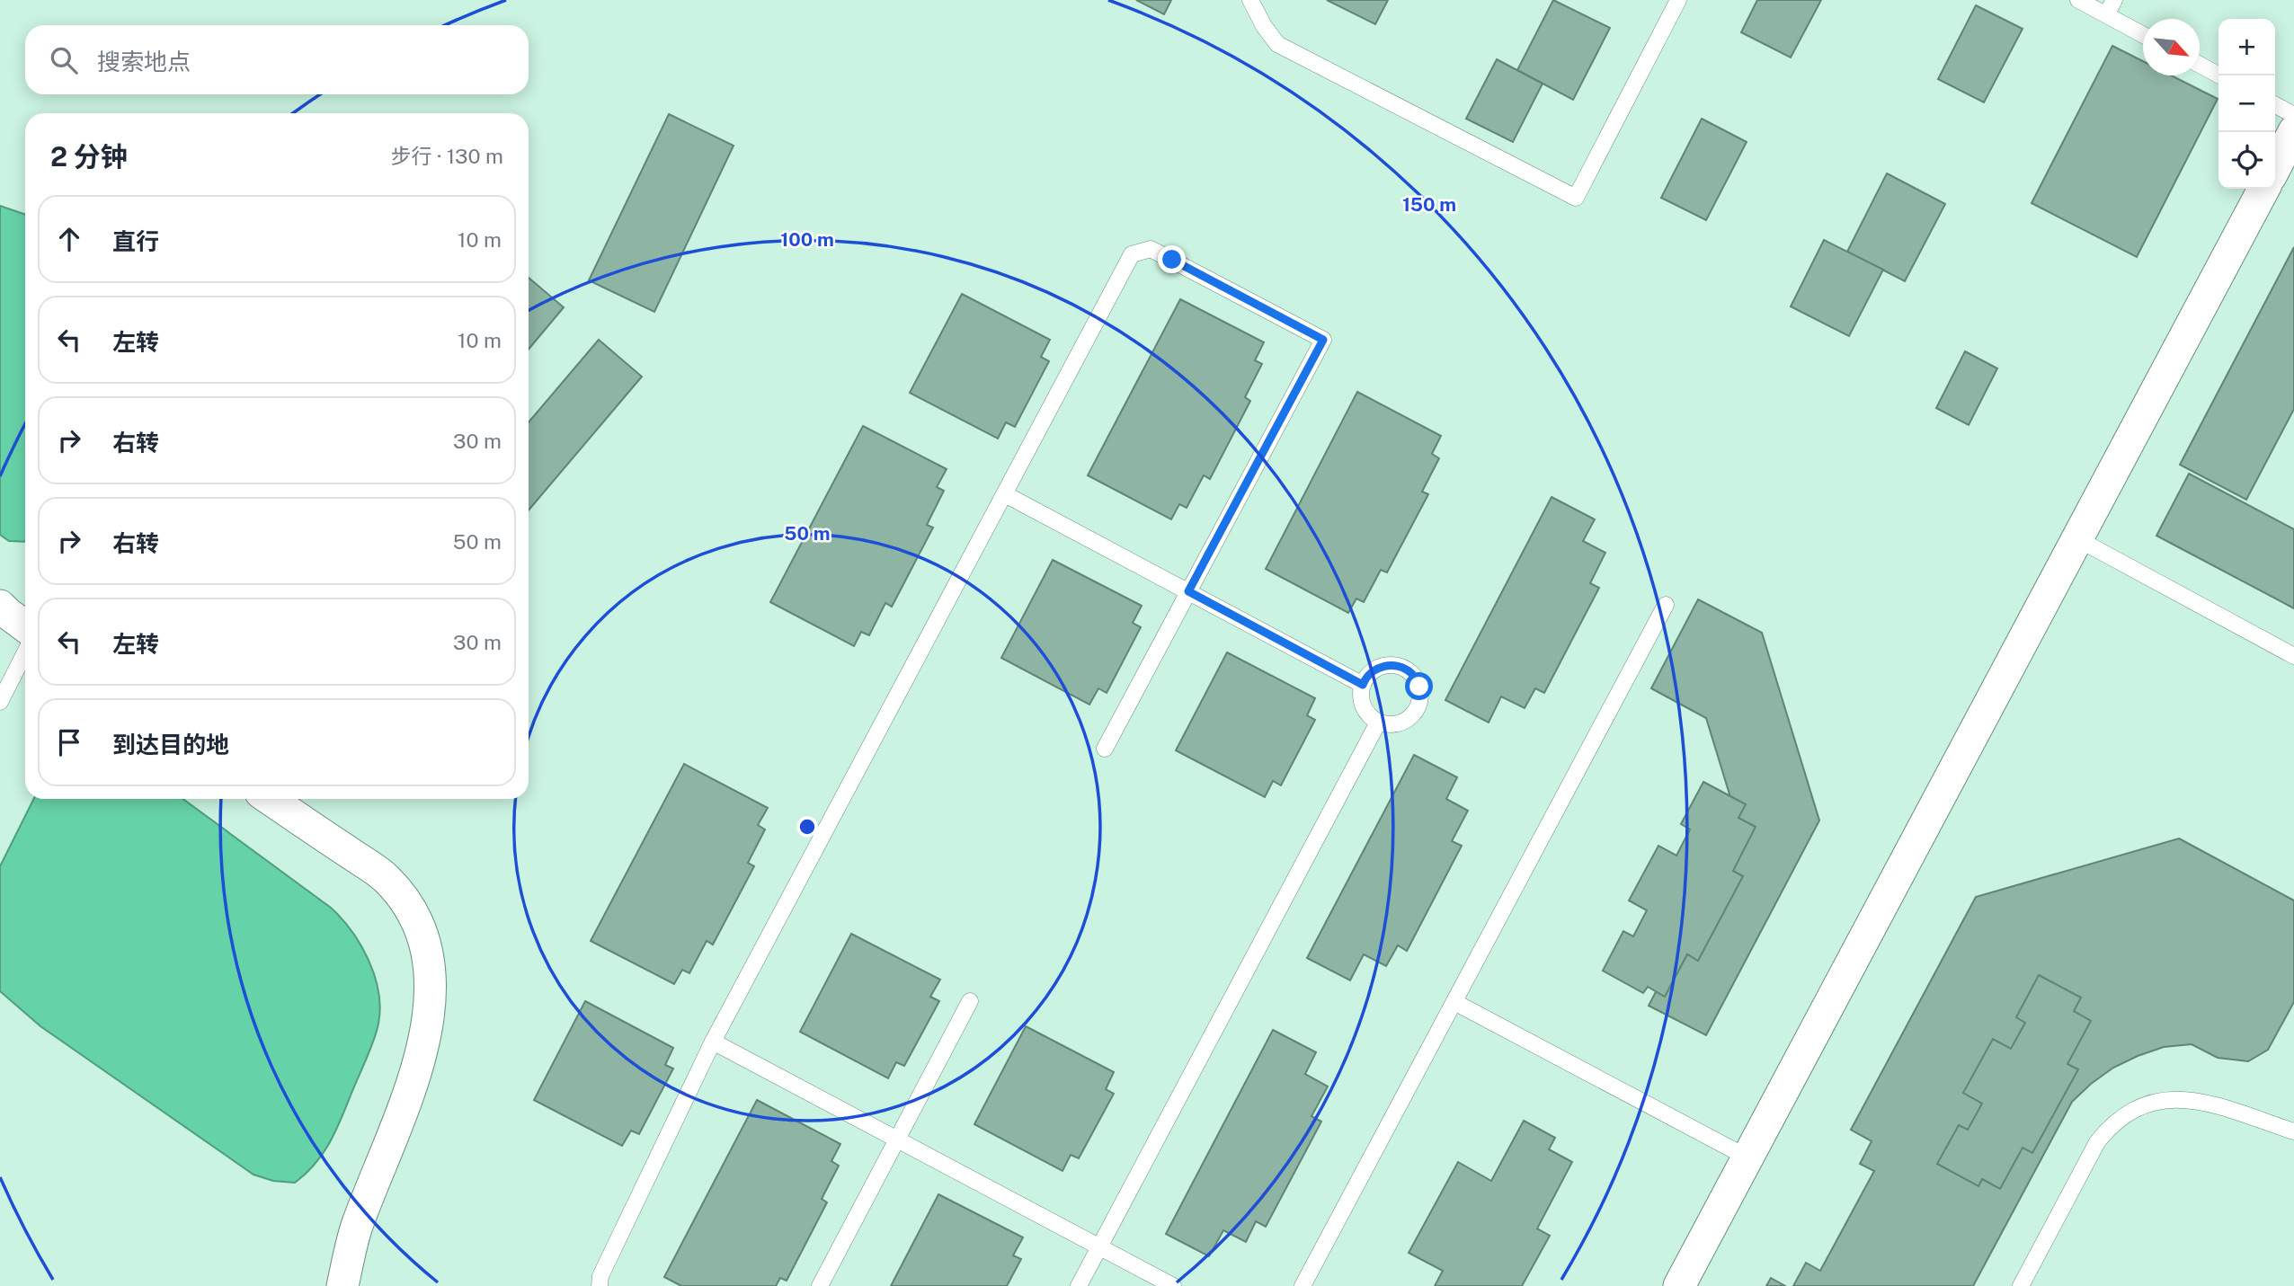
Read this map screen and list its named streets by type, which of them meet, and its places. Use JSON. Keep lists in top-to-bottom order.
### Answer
{
  "north": "bottom right",
  "page": {
    "map_buttons": ["+", "−"],
    "search": "搜索地点",
    "heading": ["2 分钟", "步行 · 130 m"],
    "list": [
      ["直行", "10 m"],
      ["左转", "10 m"],
      ["右转", "30 m"],
      ["右转", "50 m"],
      ["左转", "30 m"],
      "到达目的地"
    ]
  },
  "rings": ["150 m", "100 m", "50 m"]
}
